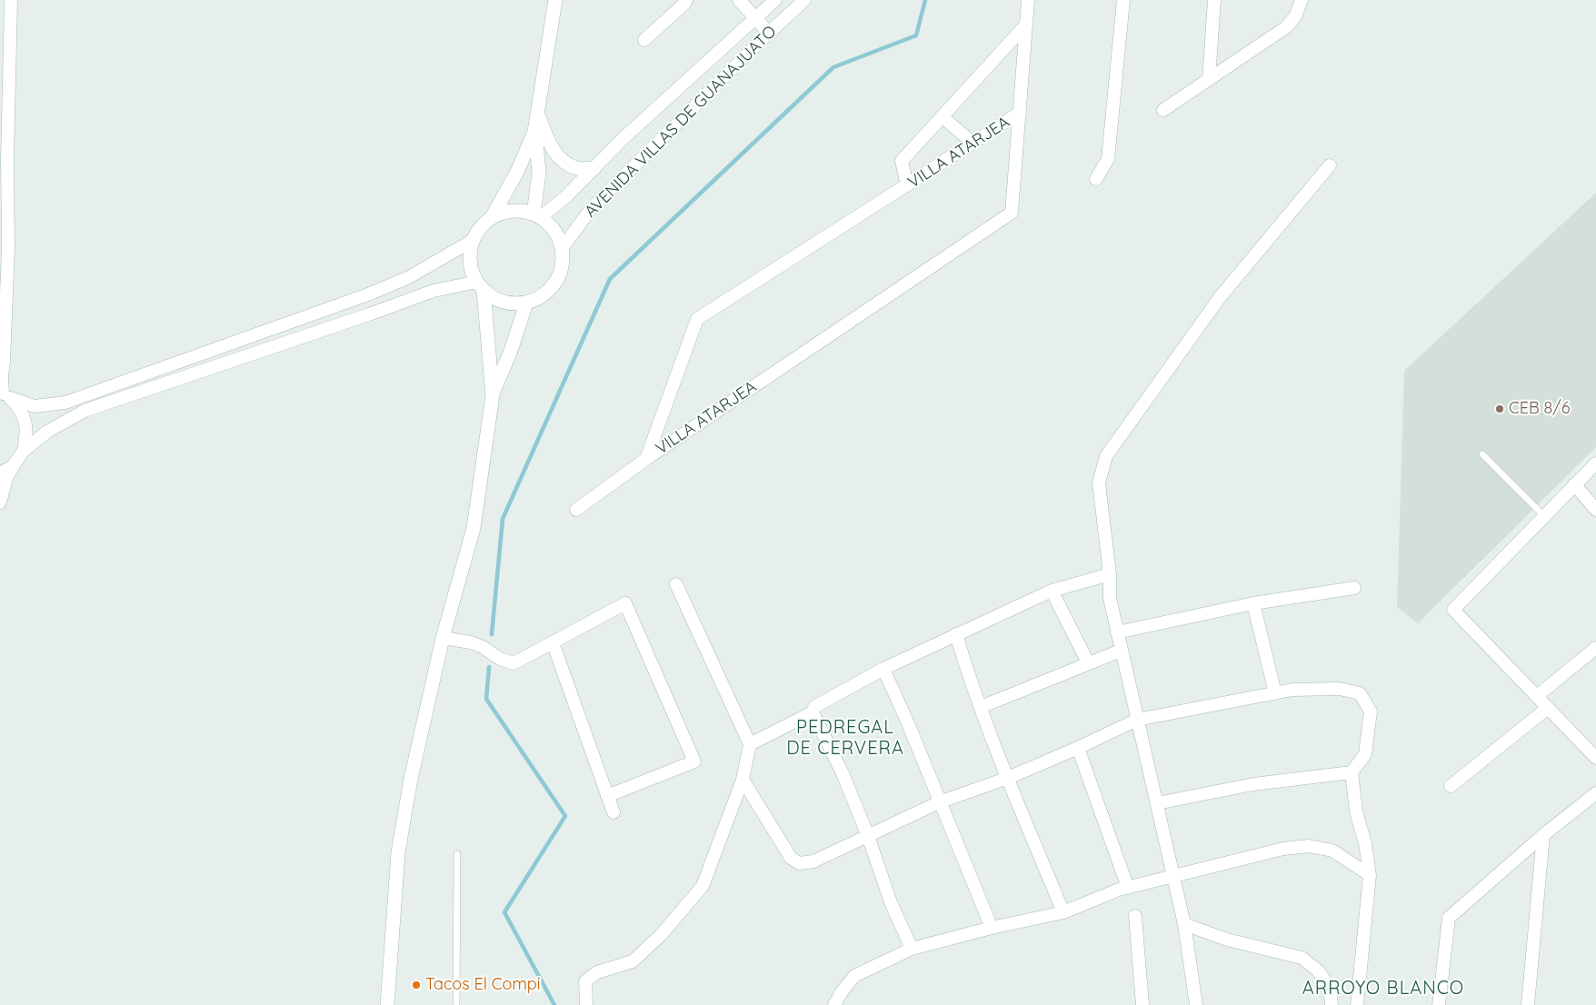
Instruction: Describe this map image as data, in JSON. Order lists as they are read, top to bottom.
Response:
{
  "streets": {
    "street": ["AVENIDA VILLAS DE GUANAJUATO", "VILLA ATARJEA"]
  },
  "districts": ["PEDREGAL DE CERVERA", "ARROYO BLANCO"],
  "places": ["CEB 8/6", "Tacos El Compi"]
}
